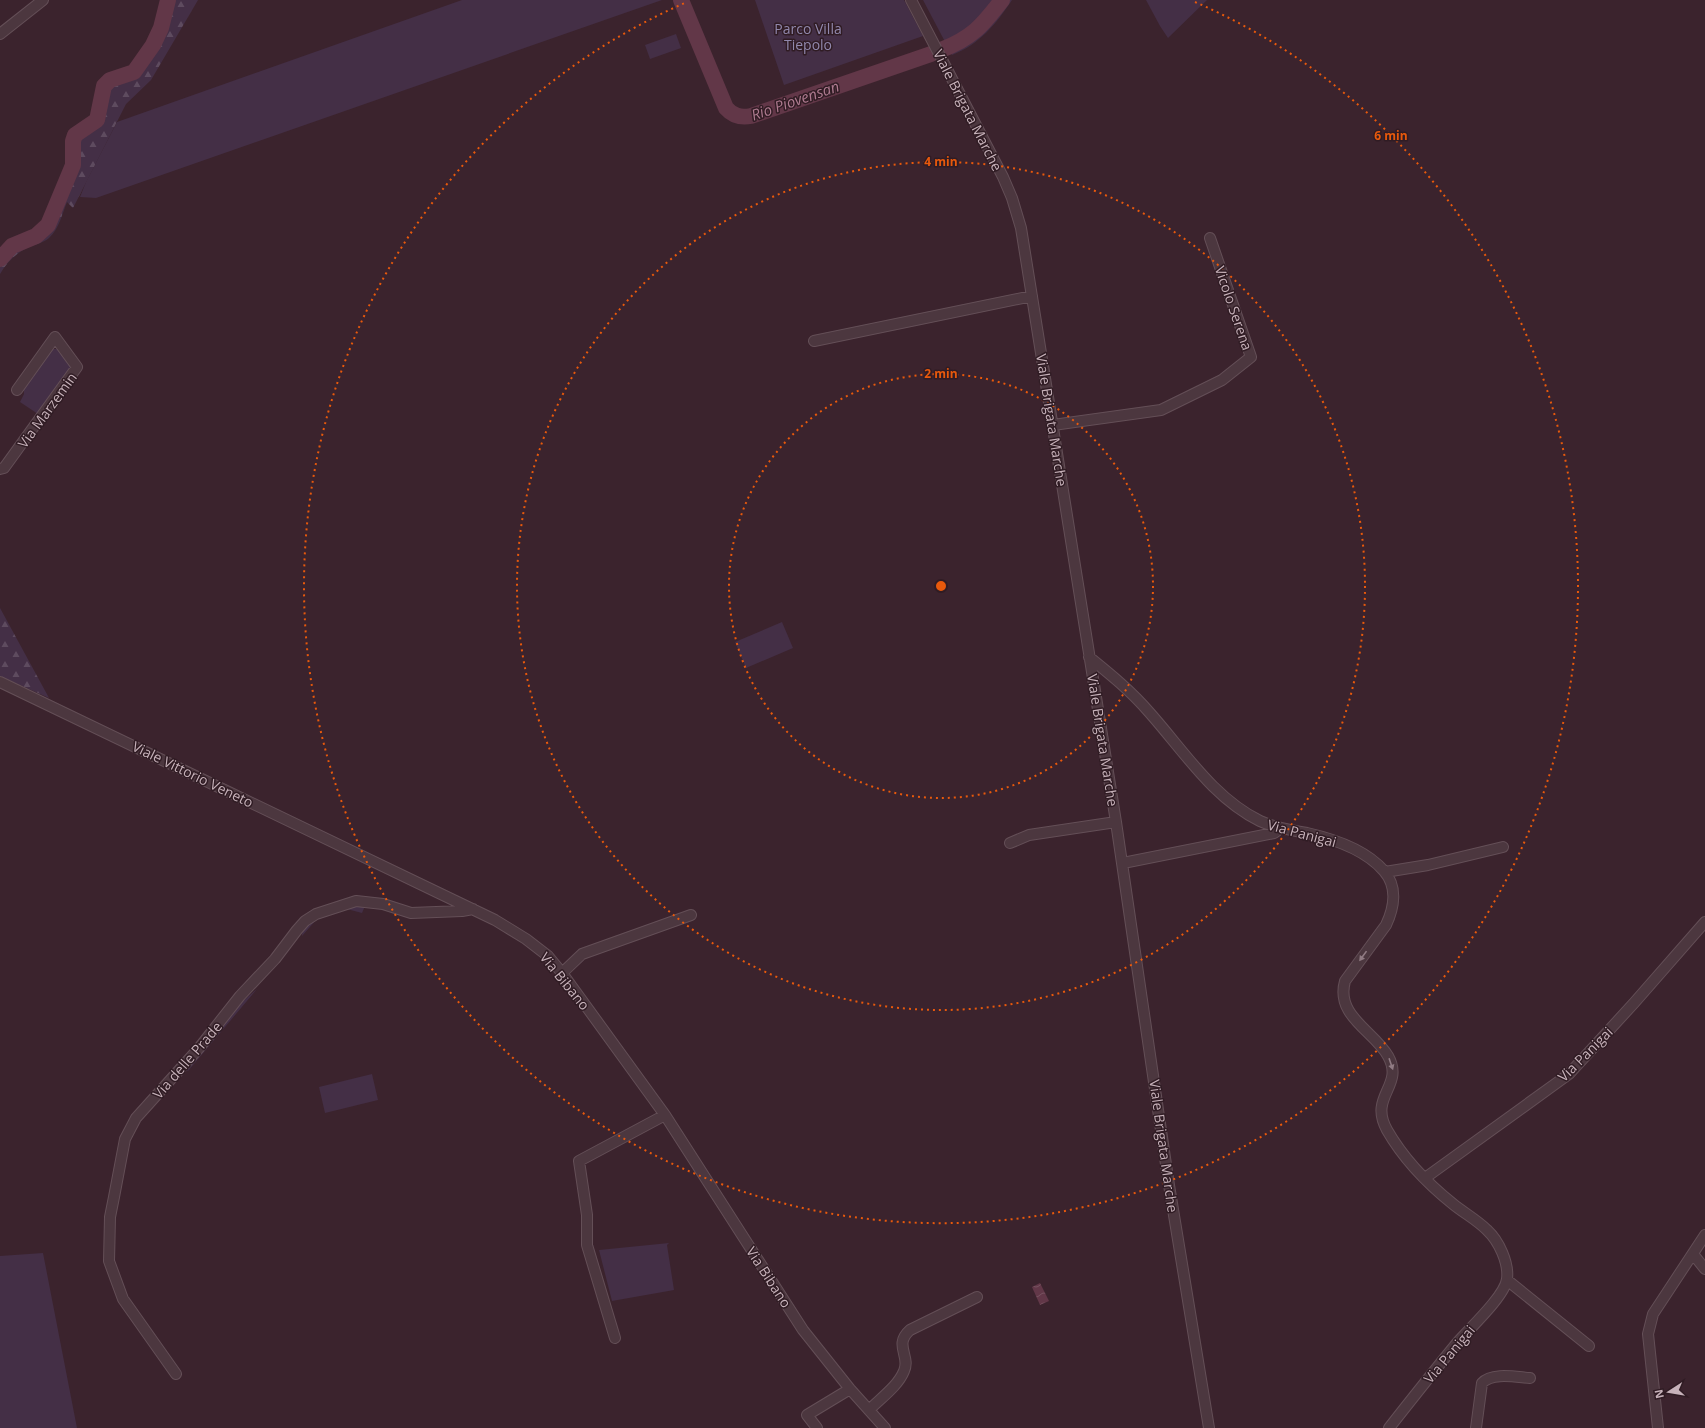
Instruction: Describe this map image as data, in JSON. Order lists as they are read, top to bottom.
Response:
{
  "streets": {
    "street": [
      "Viale Brigata Marche",
      "Vicolo Serena",
      "Via Marzemin",
      "Viale Vittorio Veneto",
      "Via Panigai",
      "Via Bibano",
      "Via delle Prade"
    ]
  },
  "crossings": [
    ["Viale Brigata Marche", "Vicolo Serena"],
    ["Viale Brigata Marche", "Via Panigai"],
    ["Viale Vittorio Veneto", "Via Bibano"],
    ["Via Bibano", "Via delle Prade"]
  ],
  "water": ["Rio Piovensan"],
  "parks": ["Parco Villa Tiepolo"],
  "north": "left",
  "rings": ["6 min", "4 min", "2 min"]
}
